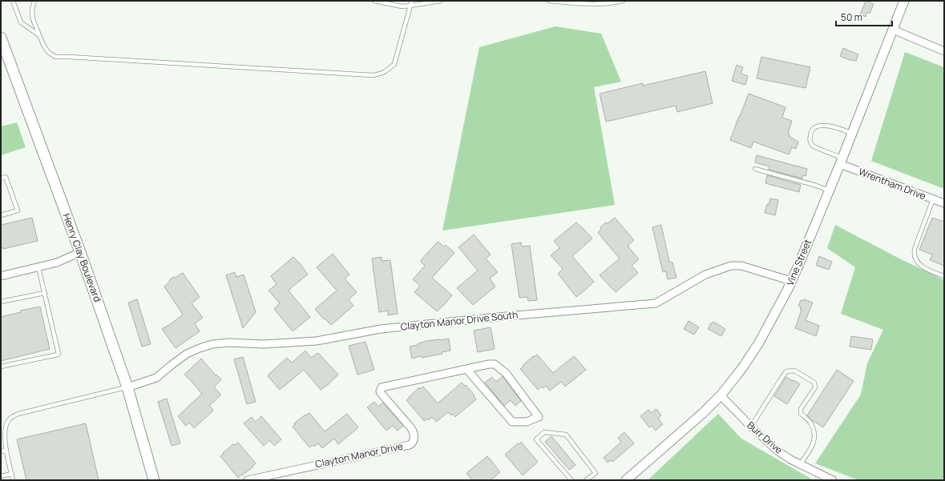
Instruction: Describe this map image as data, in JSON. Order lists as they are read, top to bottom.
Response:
{
  "streets": {
    "main road": ["Henry Clay Boulevard"],
    "street": [
      "Wrentham Drive",
      "Vine Street",
      "Clayton Manor Drive South",
      "Burr Drive",
      "Clayton Manor Drive"
    ]
  },
  "crossings": [
    ["Wrentham Drive", "Vine Street"],
    ["Henry Clay Boulevard", "Clayton Manor Drive South"],
    ["Vine Street", "Clayton Manor Drive South"],
    ["Vine Street", "Burr Drive"]
  ],
  "scale_bar": "50 m"
}
